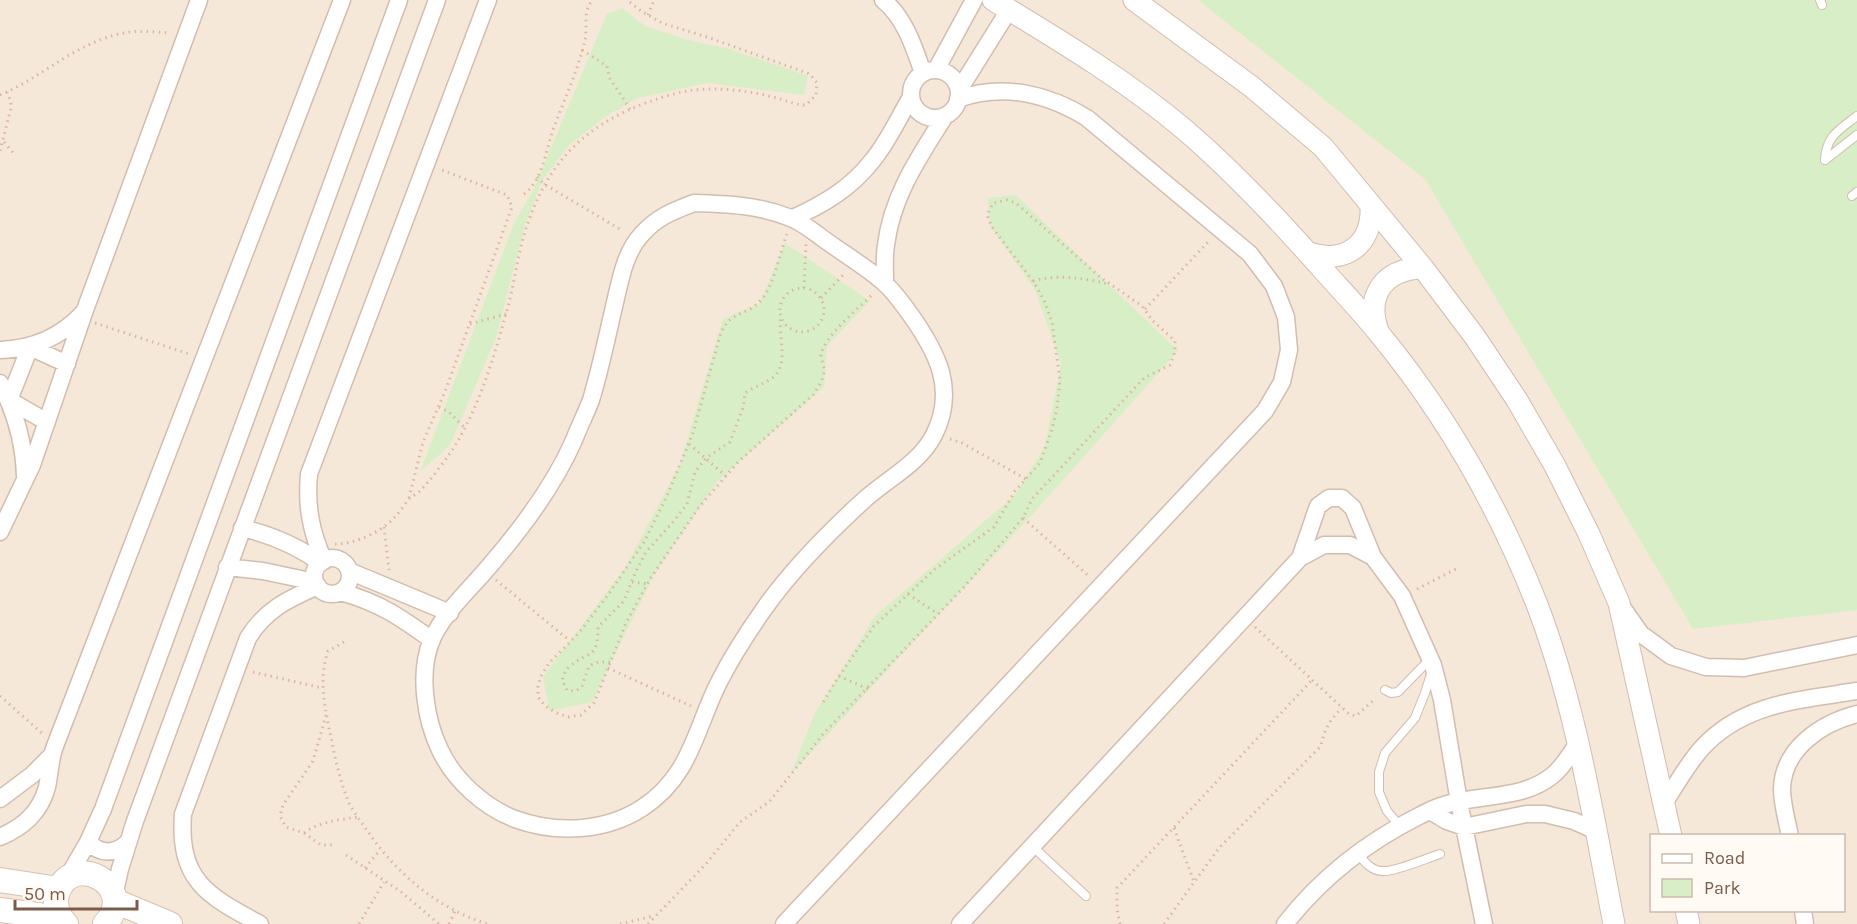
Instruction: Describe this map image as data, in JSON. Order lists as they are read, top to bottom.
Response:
{
  "legend": ["Road", "Park"],
  "scale_bar": "50 m"
}
